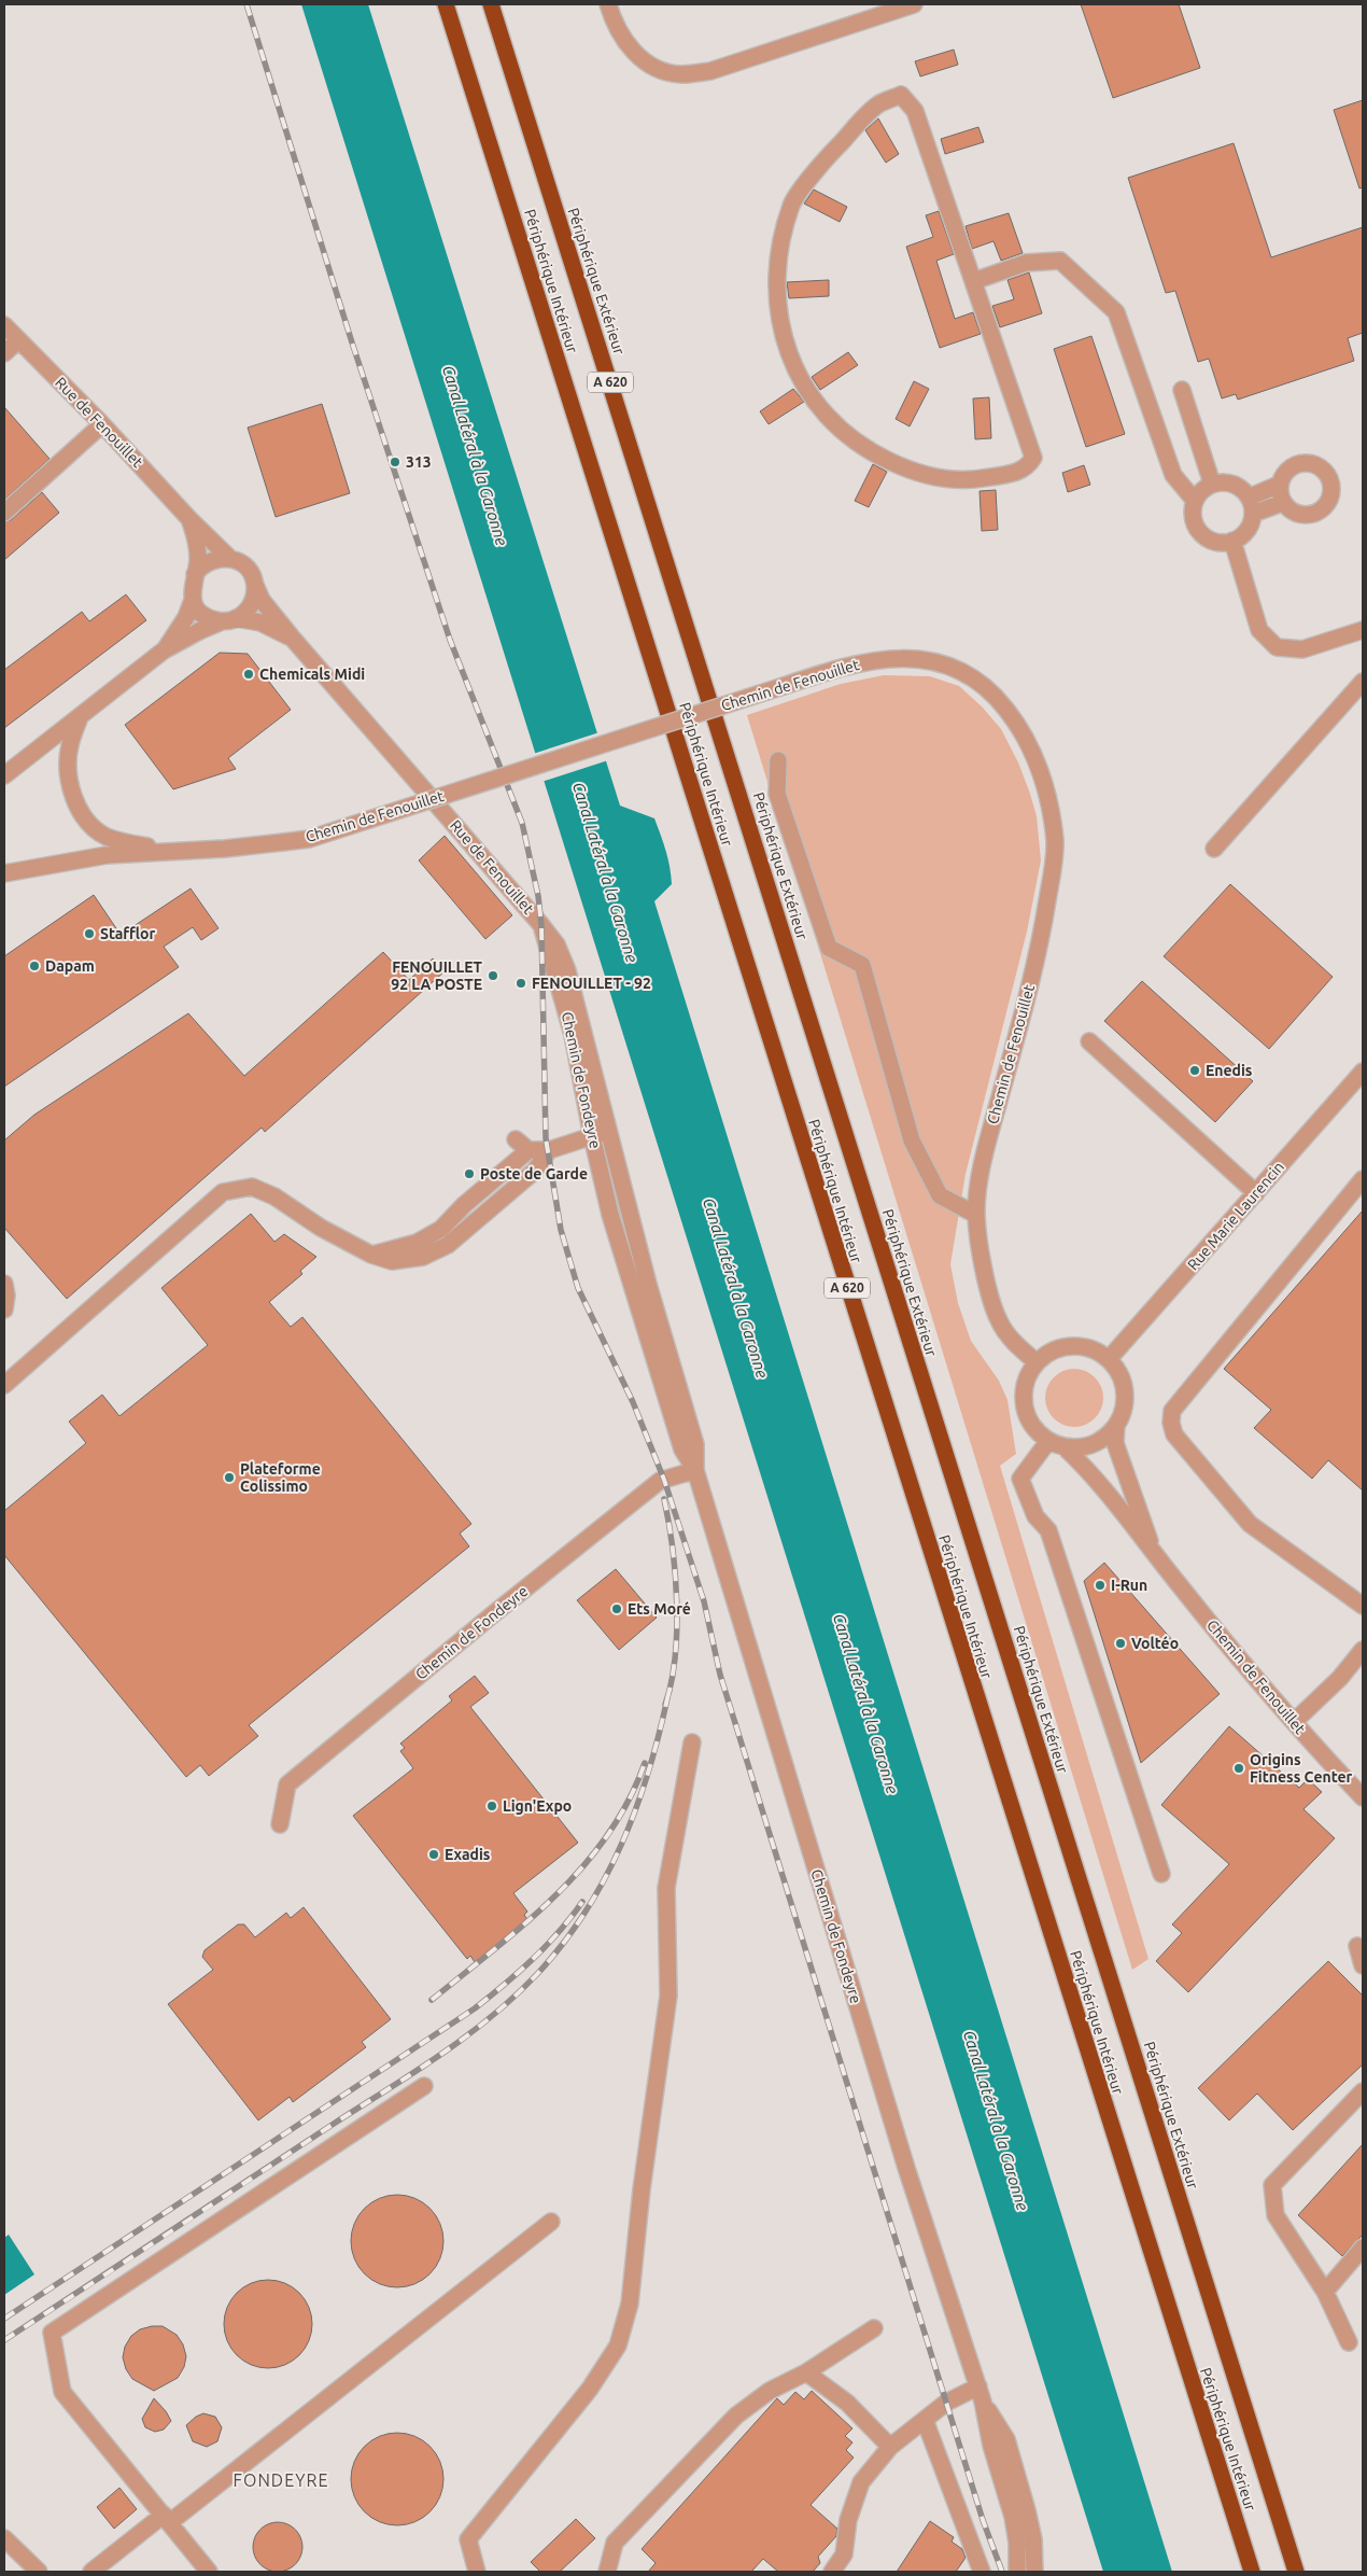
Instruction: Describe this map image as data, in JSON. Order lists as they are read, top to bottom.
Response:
{
  "streets": {
    "highway": ["Périphérique Intérieur", "Périphérique Extérieur", "A 620"],
    "street": [
      "Rue de Fenouillet",
      "Chemin de Fenouillet",
      "Chemin de Fondeyre",
      "Rue Marie Laurencin"
    ]
  },
  "crossings": [
    ["Rue de Fenouillet", "Chemin de Fondeyre"],
    ["Chemin de Fenouillet", "Rue Marie Laurencin"]
  ],
  "districts": ["FONDEYRE"],
  "water": ["Canal Latéral à la Garonne"],
  "places": [
    "313",
    "Chemicals Midi",
    "Stafflor",
    "Dapam",
    "FENOUILLET 92 LA POSTE",
    "FENOUILLET - 92",
    "Enedis",
    "Poste de Garde",
    "Plateforme Colissimo",
    "I-Run",
    "Ets Moré",
    "Voltéo",
    "Origins Fitness Center",
    "Lign'Expo",
    "Exadis"
  ]
}
